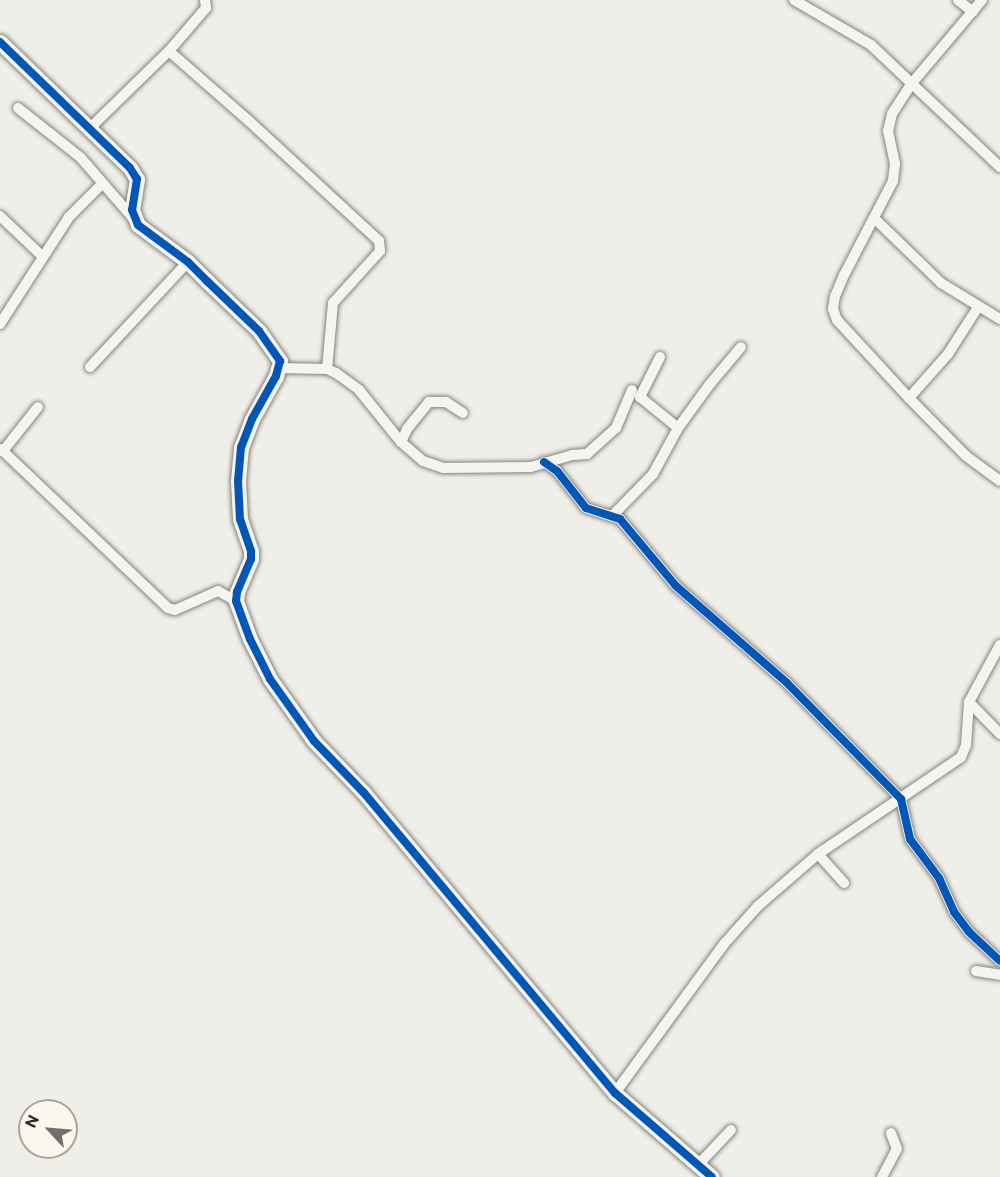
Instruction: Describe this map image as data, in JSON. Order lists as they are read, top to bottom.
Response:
{
  "north": "top left"
}
